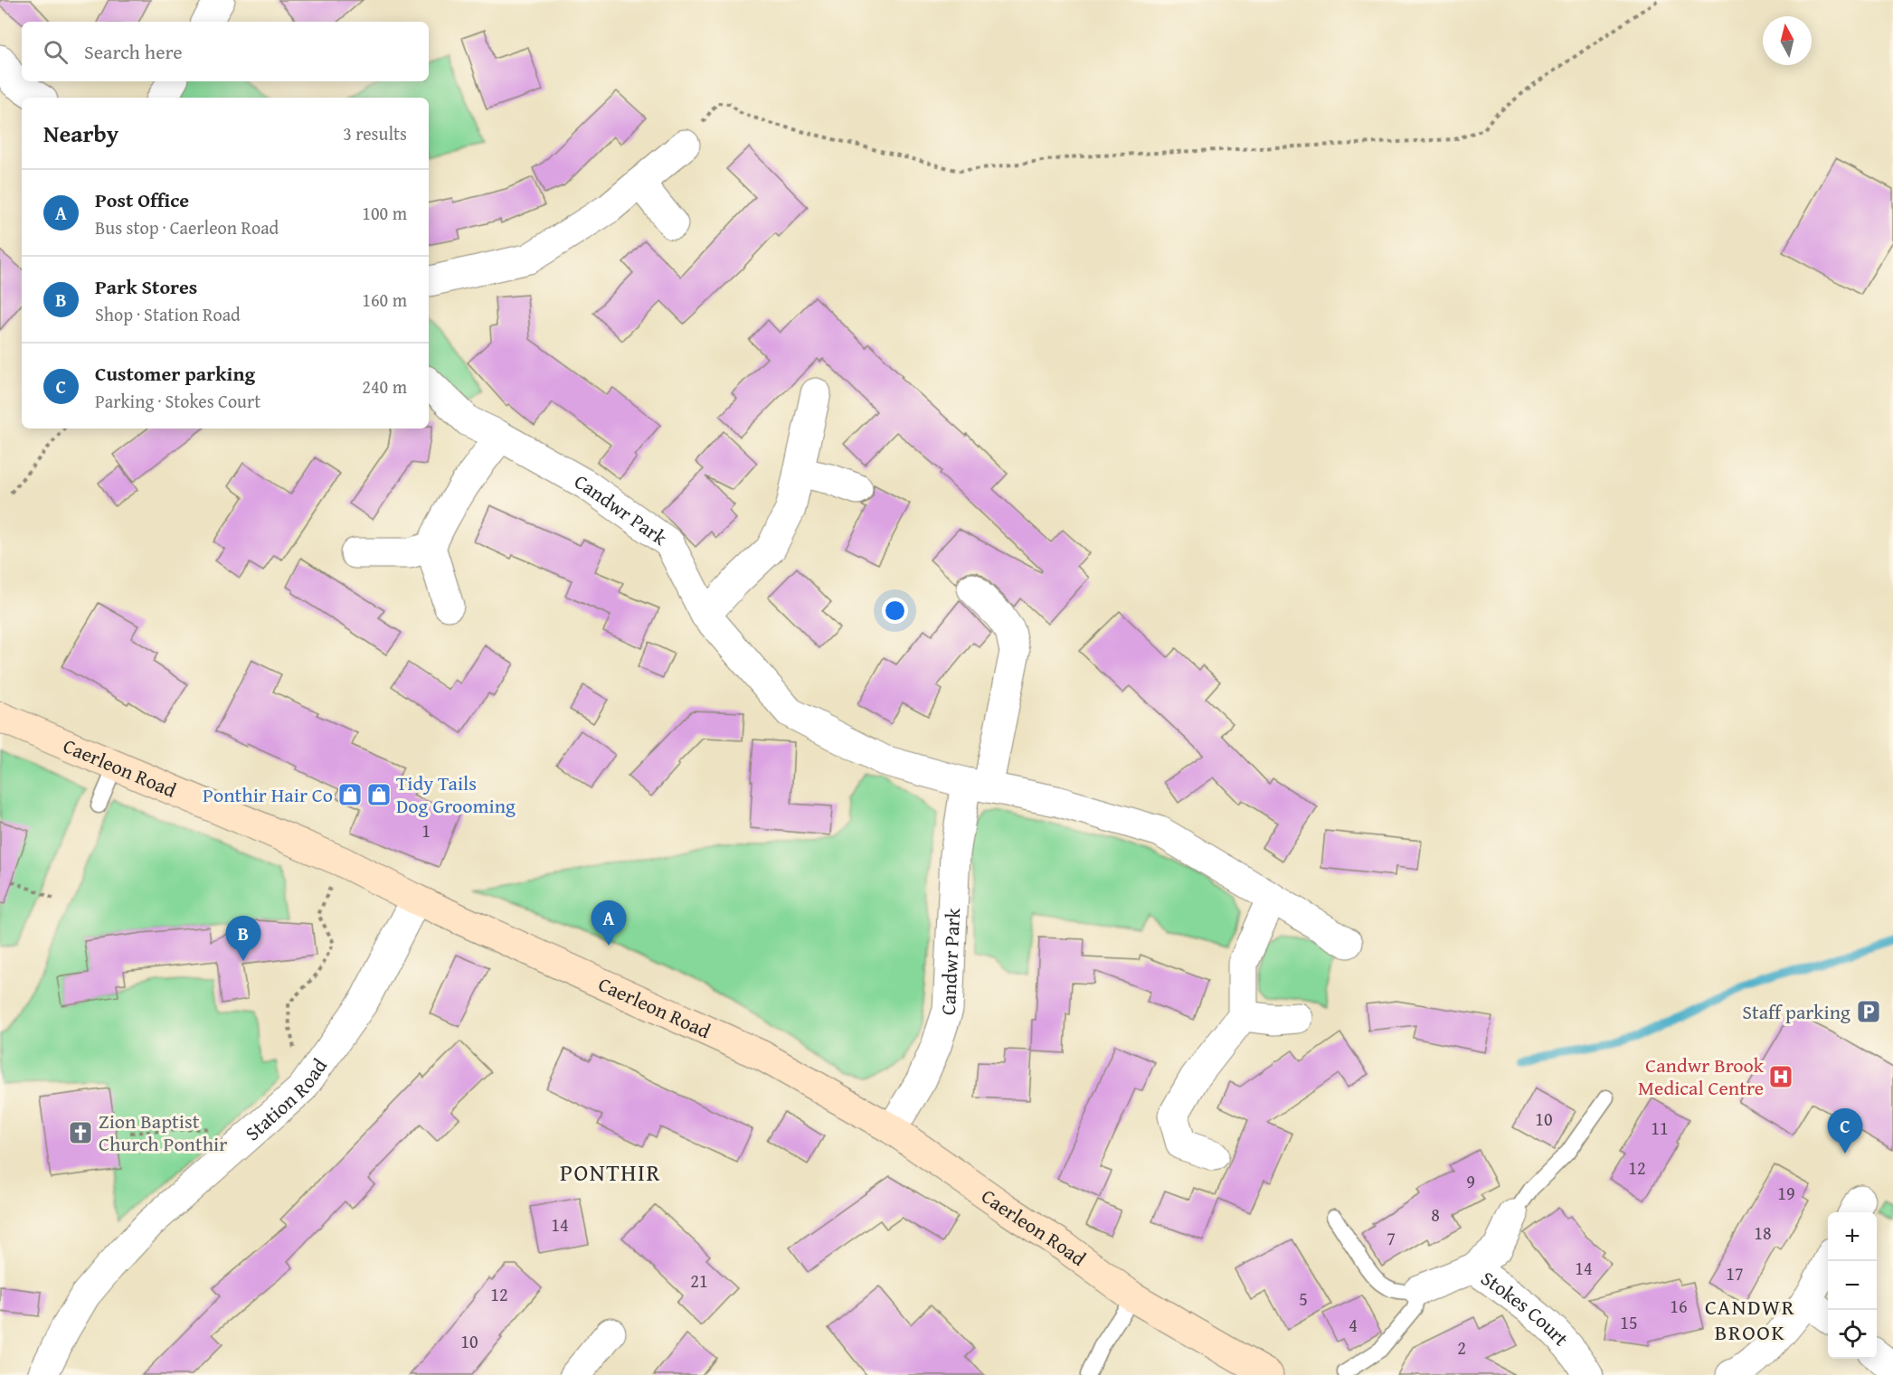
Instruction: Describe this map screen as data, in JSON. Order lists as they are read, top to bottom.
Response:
{
  "streets": {
    "main road": ["Caerleon Road"],
    "street": ["Candwr Park", "Station Road", "Stokes Court"]
  },
  "crossings": [
    ["Candwr Park", "Caerleon Road"],
    ["Caerleon Road", "Station Road"]
  ],
  "districts": ["PONTHIR", "CANDWR BROOK"],
  "places": {
    "shop": ["Ponthir Hair Co", "Tidy Tails Dog Grooming"],
    "parking": ["Staff parking"],
    "hospital": ["Candwr Brook Medical Centre"],
    "church": ["Zion Baptist Church Ponthir"]
  },
  "house_numbers": [
    "1",
    "10",
    "11",
    "12",
    "9",
    "19",
    "8",
    "14",
    "18",
    "7",
    "14",
    "17",
    "21",
    "12",
    "5",
    "16",
    "15",
    "4",
    "10",
    "2"
  ],
  "north": "top",
  "page": {
    "search": "Search here",
    "heading": ["Nearby", "3 results"],
    "list": [
      {
        "mark": "A",
        "name": "Post Office",
        "note": "Bus stop · Caerleon Road",
        "value": "100 m"
      },
      {
        "mark": "B",
        "name": "Park Stores",
        "note": "Shop · Station Road",
        "value": "160 m"
      },
      {
        "mark": "C",
        "name": "Customer parking",
        "note": "Parking · Stokes Court",
        "value": "240 m"
      }
    ],
    "pins": ["A", "B", "C"],
    "map_buttons": ["+", "−"]
  }
}
